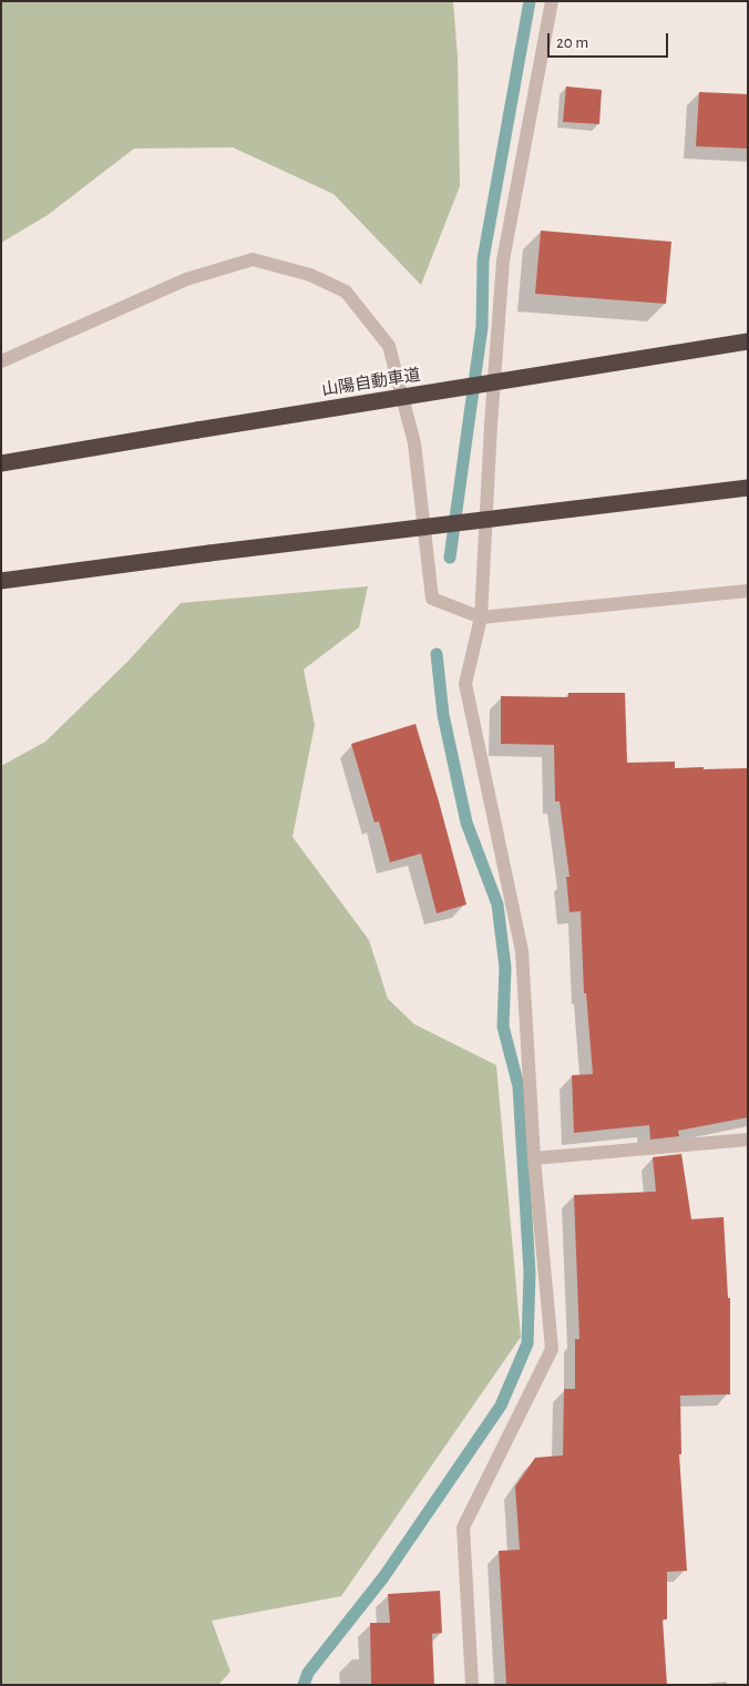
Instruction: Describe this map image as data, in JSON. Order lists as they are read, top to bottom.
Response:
{
  "streets": {
    "highway": ["山陽自動車道"]
  },
  "scale_bar": "20 m"
}
